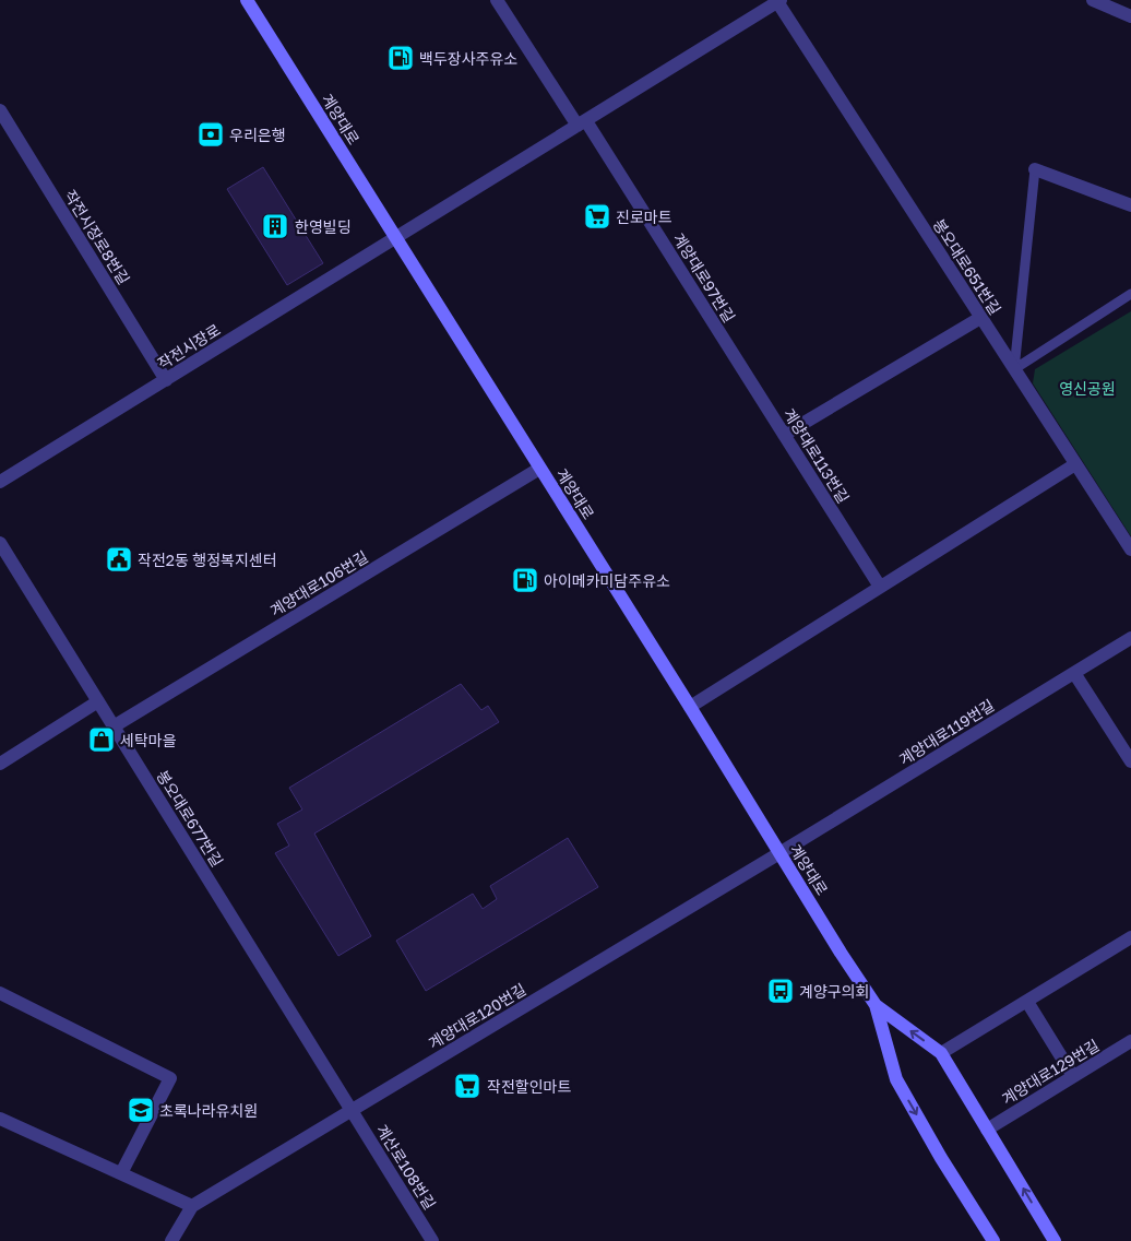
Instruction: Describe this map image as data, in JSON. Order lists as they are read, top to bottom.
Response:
{
  "streets": {
    "main road": ["계양대로"],
    "street": [
      "작전시장로8번길",
      "봉오대로651번길",
      "계양대로97번길",
      "작전시장로",
      "계양대로113번길",
      "계양대로106번길",
      "계양대로119번길",
      "봉오대로677번길",
      "계양대로120번길",
      "계양대로129번길",
      "계산로108번길"
    ]
  },
  "crossings": [
    ["계양대로", "작전시장로"],
    ["계양대로", "계양대로106번길"],
    ["계양대로", "계양대로119번길"],
    ["계양대로", "계양대로120번길"],
    ["계양대로", "계양대로129번길"],
    ["작전시장로8번길", "작전시장로"],
    ["계양대로97번길", "계양대로113번길"],
    ["계양대로106번길", "봉오대로677번길"],
    ["계양대로119번길", "계양대로120번길"],
    ["봉오대로677번길", "계양대로120번길"],
    ["봉오대로677번길", "계산로108번길"],
    ["계양대로120번길", "계산로108번길"]
  ],
  "parks": ["영신공원"],
  "places": {
    "fuel station": ["백두장사주유소", "아이메카미담주유소"],
    "bank": ["우리은행"],
    "supermarket": ["진로마트", "작전할인마트"],
    "building": ["한영빌딩"],
    "public building": ["작전2동 행정복지센터"],
    "shop": ["세탁마을"],
    "bus stop": ["계양구의회"],
    "school or university": ["초록나라유치원"]
  }
}
